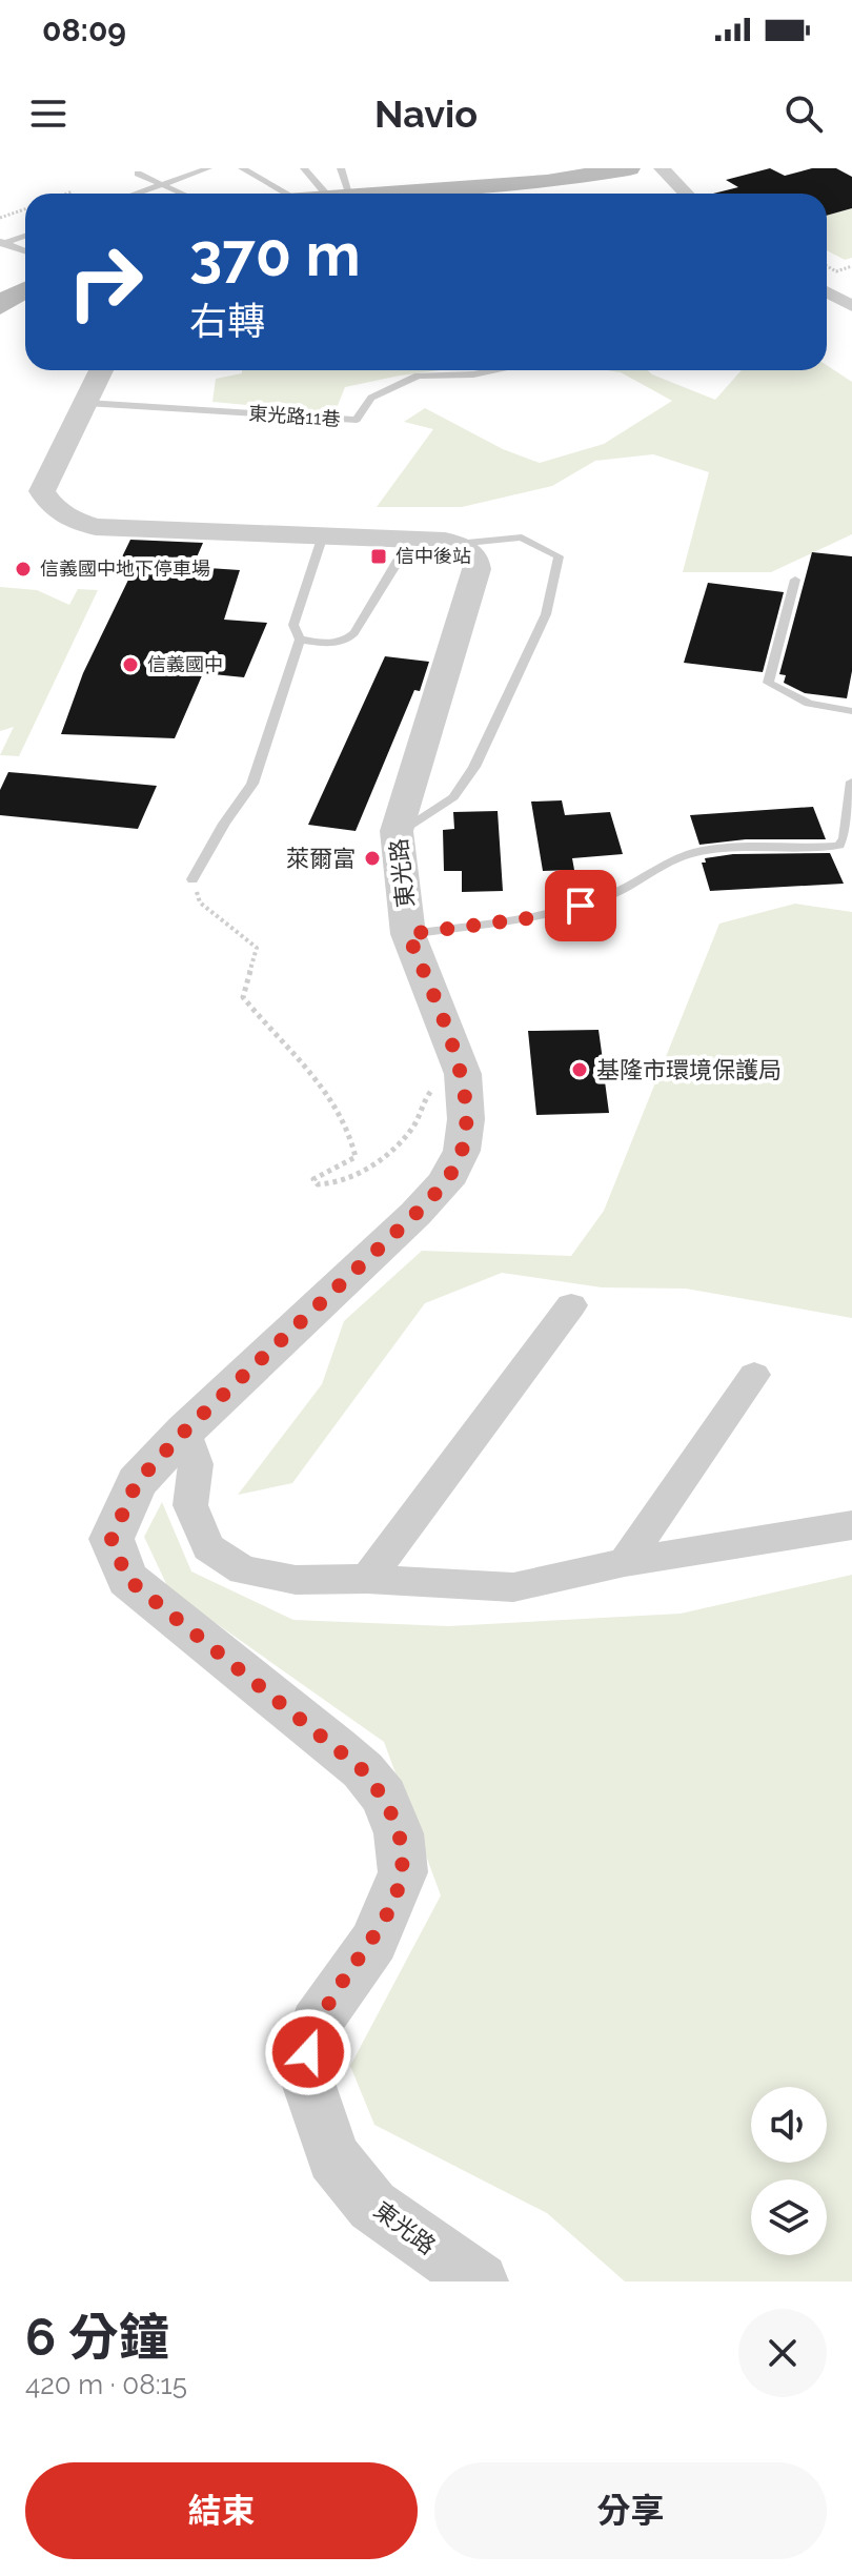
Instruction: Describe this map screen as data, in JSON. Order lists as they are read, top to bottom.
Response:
{
  "streets": {
    "street": ["東光路"],
    "lane": ["東光路11巷"]
  },
  "places": {
    "transit": ["信中後站"],
    "other": [
      "信義國中地下停車場",
      "信義國中",
      "萊爾富",
      "基隆市環境保護局"
    ]
  },
  "page": {
    "status": "08:09",
    "header": "Navio",
    "turn": ["370 m", "右轉"],
    "heading": ["6 分鐘", "420 m · 08:15"],
    "buttons": ["結束", "分享"]
  }
}
